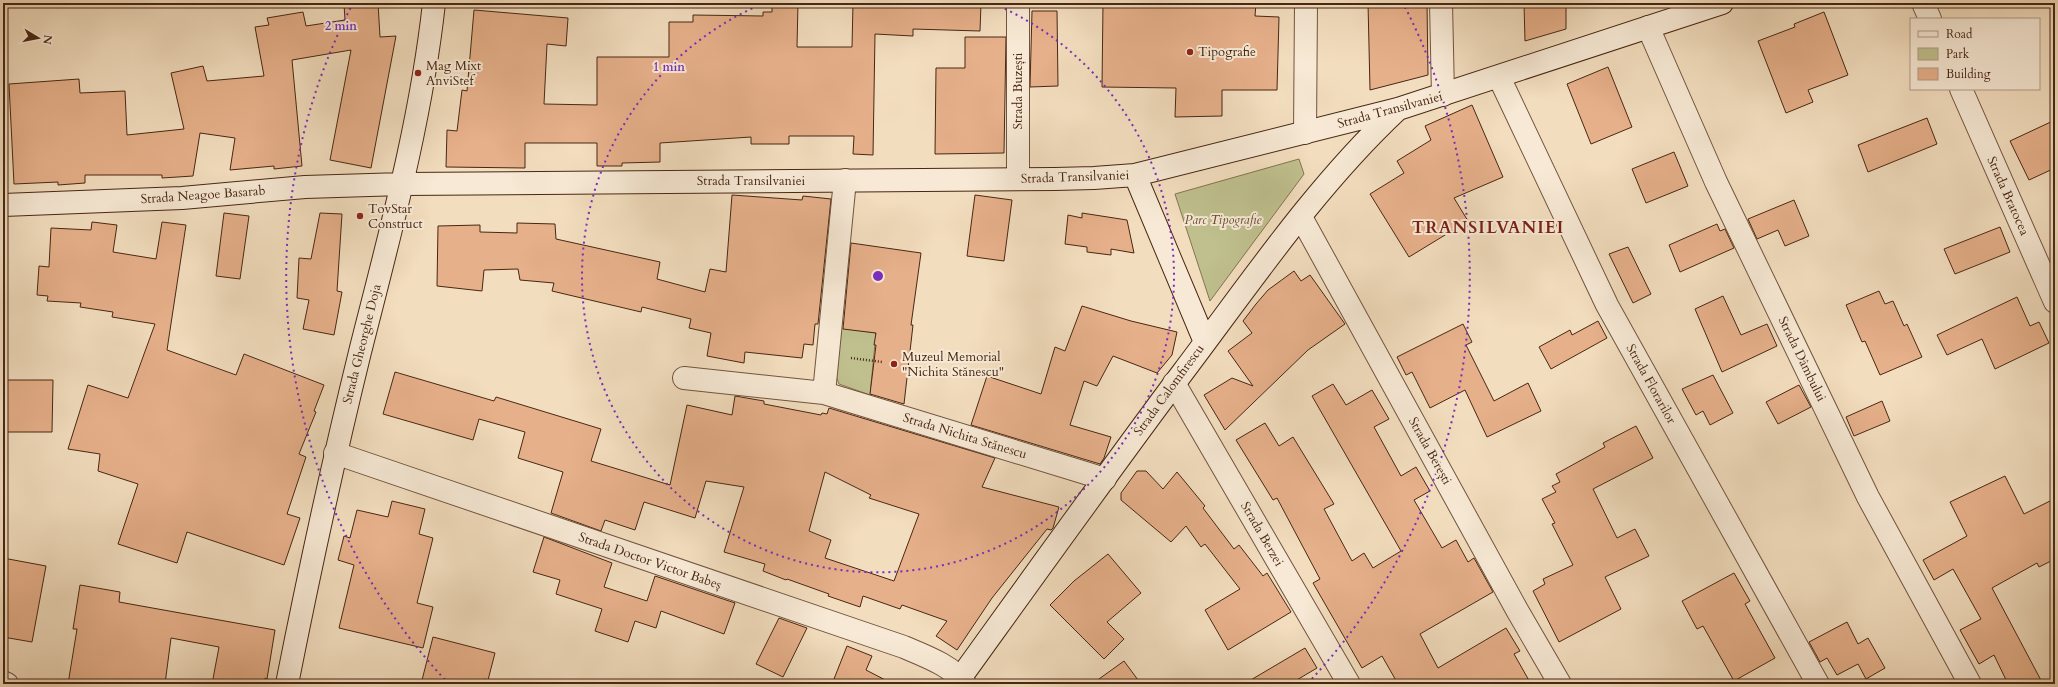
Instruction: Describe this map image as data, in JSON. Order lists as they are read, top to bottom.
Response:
{
  "streets": {
    "street": [
      "Strada Buzești",
      "Strada Transilvaniei",
      "Strada Neagoe Basarab",
      "Strada Bratocea",
      "Strada Gheorghe Doja",
      "Strada Dâmbului",
      "Strada Florarilor",
      "Strada Calomfirescu",
      "Strada Nichita Stănescu",
      "Strada Berești",
      "Strada Berzei",
      "Strada Doctor Victor Babeș"
    ]
  },
  "crossings": [
    ["Strada Buzești", "Strada Transilvaniei"],
    ["Strada Transilvaniei", "Strada Neagoe Basarab"],
    ["Strada Transilvaniei", "Strada Gheorghe Doja"],
    ["Strada Transilvaniei", "Strada Dâmbului"],
    ["Strada Transilvaniei", "Strada Florarilor"],
    ["Strada Transilvaniei", "Strada Calomfirescu"],
    ["Strada Neagoe Basarab", "Strada Gheorghe Doja"],
    ["Strada Gheorghe Doja", "Strada Doctor Victor Babeș"],
    ["Strada Calomfirescu", "Strada Nichita Stănescu"],
    ["Strada Calomfirescu", "Strada Berești"],
    ["Strada Calomfirescu", "Strada Berzei"],
    ["Strada Calomfirescu", "Strada Doctor Victor Babeș"]
  ],
  "districts": ["TRANSILVANIEI"],
  "parks": ["Parc Tipografie"],
  "places": [
    "Tipografie",
    "Mag Mixt AnviStef",
    "TovStar Construct",
    "Muzeul Memorial \"Nichita Stănescu\""
  ],
  "legend": ["Road", "Park", "Building"],
  "north": "right",
  "rings": ["2 min", "1 min"]
}
